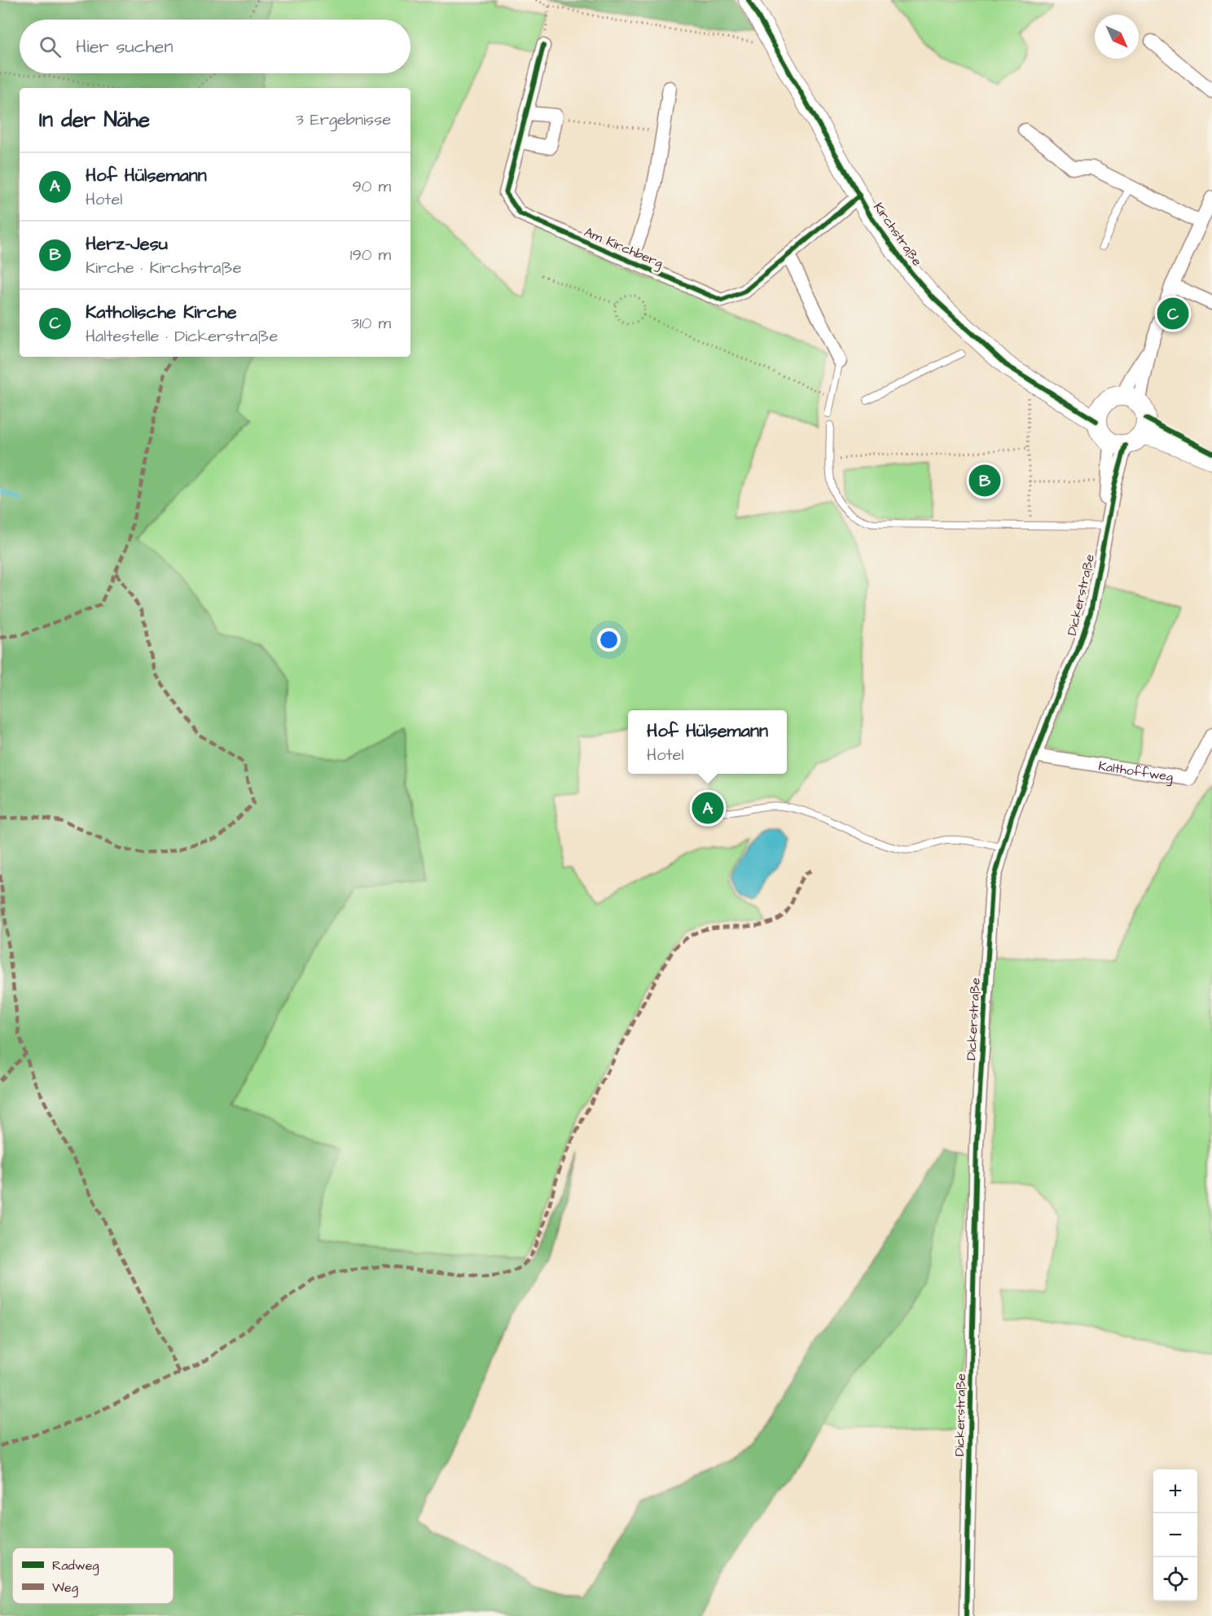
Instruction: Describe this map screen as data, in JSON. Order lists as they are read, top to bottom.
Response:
{
  "streets": {
    "street": [
      "Kirchstraße",
      "Am Kirchberg",
      "Dickerstraße",
      "Kalthoffweg"
    ]
  },
  "crossings": [
    ["Kirchstraße", "Am Kirchberg"],
    ["Dickerstraße", "Kalthoffweg"]
  ],
  "legend": ["Radweg", "Weg"],
  "north": "bottom right",
  "page": {
    "search": "Hier suchen",
    "heading": ["In der Nähe", "3 Ergebnisse"],
    "list": [
      {
        "mark": "A",
        "name": "Hof Hülsemann",
        "note": "Hotel",
        "value": "90 m"
      },
      {
        "mark": "B",
        "name": "Herz-Jesu",
        "note": "Kirche · Kirchstraße",
        "value": "190 m"
      },
      {
        "mark": "C",
        "name": "Katholische Kirche",
        "note": "Haltestelle · Dickerstraße",
        "value": "310 m"
      }
    ],
    "pins": ["C", "B", "A"],
    "popup": ["Hof Hülsemann", "Hotel"],
    "map_buttons": ["+", "−"]
  }
}
